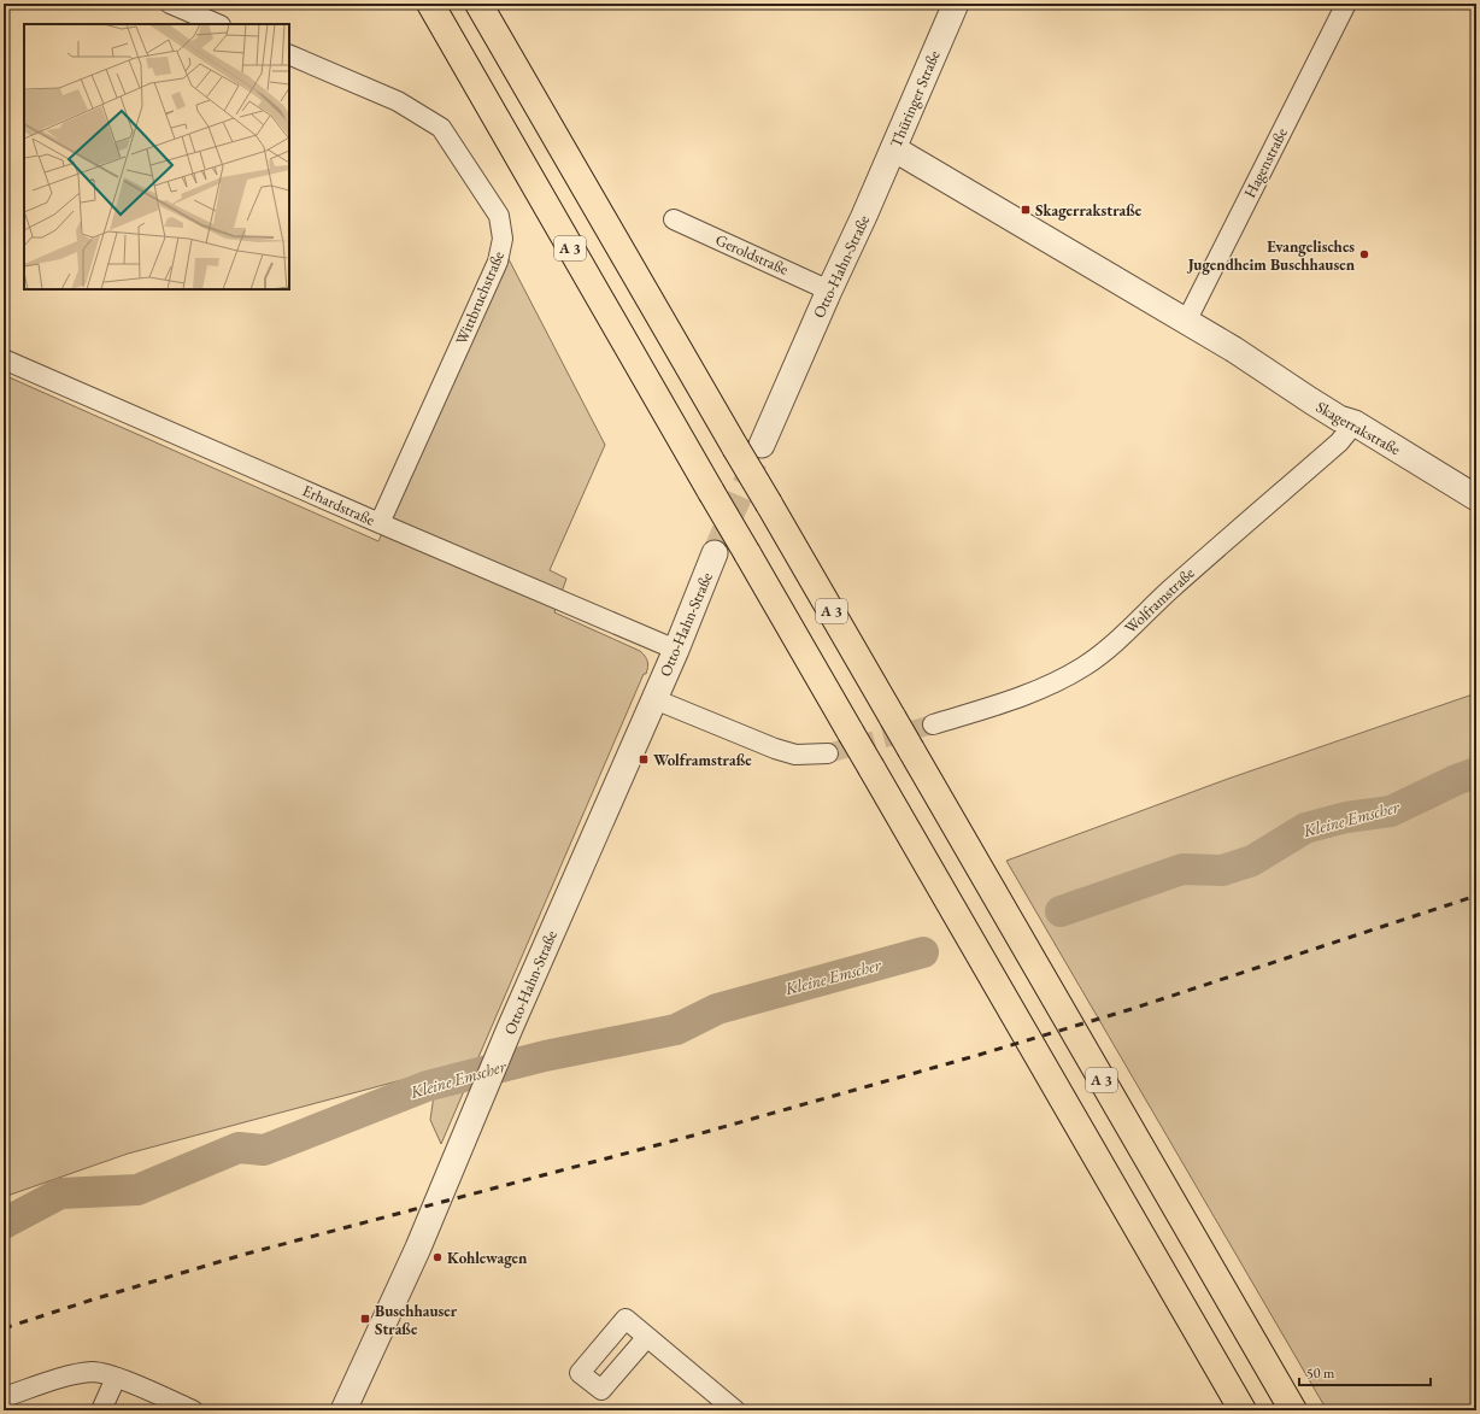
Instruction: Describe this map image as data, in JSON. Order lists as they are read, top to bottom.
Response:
{
  "streets": {
    "highway": ["A 3"],
    "street": [
      "Thüringer Straße",
      "Hagenstraße",
      "Geroldstraße",
      "Otto-Hahn-Straße",
      "Wittbruchstraße",
      "Skagerrakstraße",
      "Erhardstraße",
      "Wolframstraße"
    ]
  },
  "crossings": [
    ["Thüringer Straße", "Otto-Hahn-Straße"],
    ["Thüringer Straße", "Skagerrakstraße"],
    ["Hagenstraße", "Skagerrakstraße"],
    ["Geroldstraße", "Otto-Hahn-Straße"],
    ["Otto-Hahn-Straße", "Erhardstraße"],
    ["Wittbruchstraße", "Erhardstraße"],
    ["Skagerrakstraße", "Wolframstraße"]
  ],
  "water": ["Kleine Emscher"],
  "places": {
    "transit": ["Skagerrakstraße", "Wolframstraße", "Buschhauser Straße"],
    "other": ["Evangelisches Jugendheim Buschhausen", "Kohlewagen"]
  },
  "scale_bar": "50 m"
}
